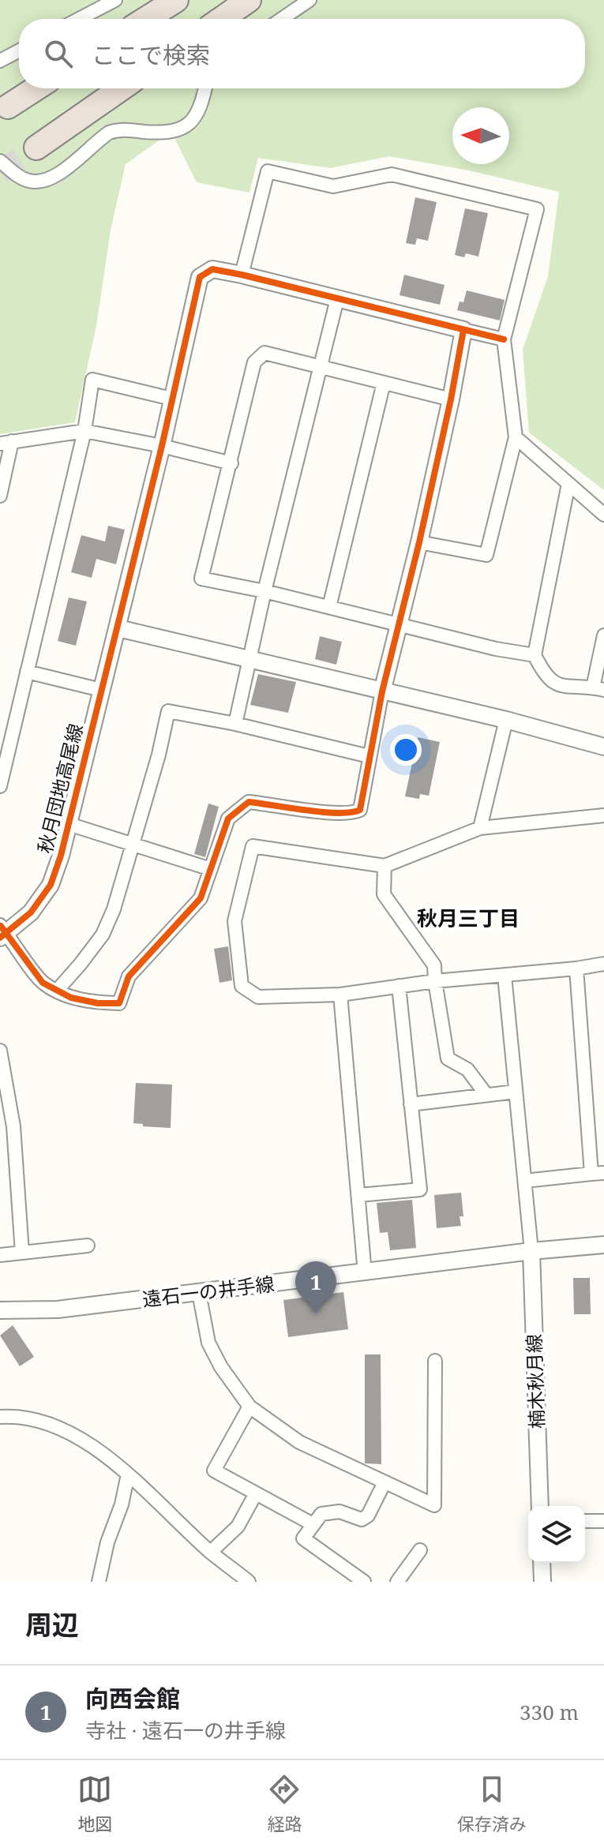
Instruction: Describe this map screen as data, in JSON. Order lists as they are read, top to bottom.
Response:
{
  "streets": {
    "street": ["秋月団地高尾線", "遠石一の井手線", "楠木秋月線"]
  },
  "crossings": [
    ["遠石一の井手線", "楠木秋月線"]
  ],
  "districts": ["秋月三丁目"],
  "north": "left",
  "page": {
    "search": "ここで検索",
    "pins": "1",
    "heading": "周辺",
    "list": [
      {
        "mark": "1",
        "name": "向西会館",
        "note": "寺社 · 遠石一の井手線",
        "value": "330 m"
      }
    ],
    "nav": ["地図", "経路", "保存済み"]
  }
}
